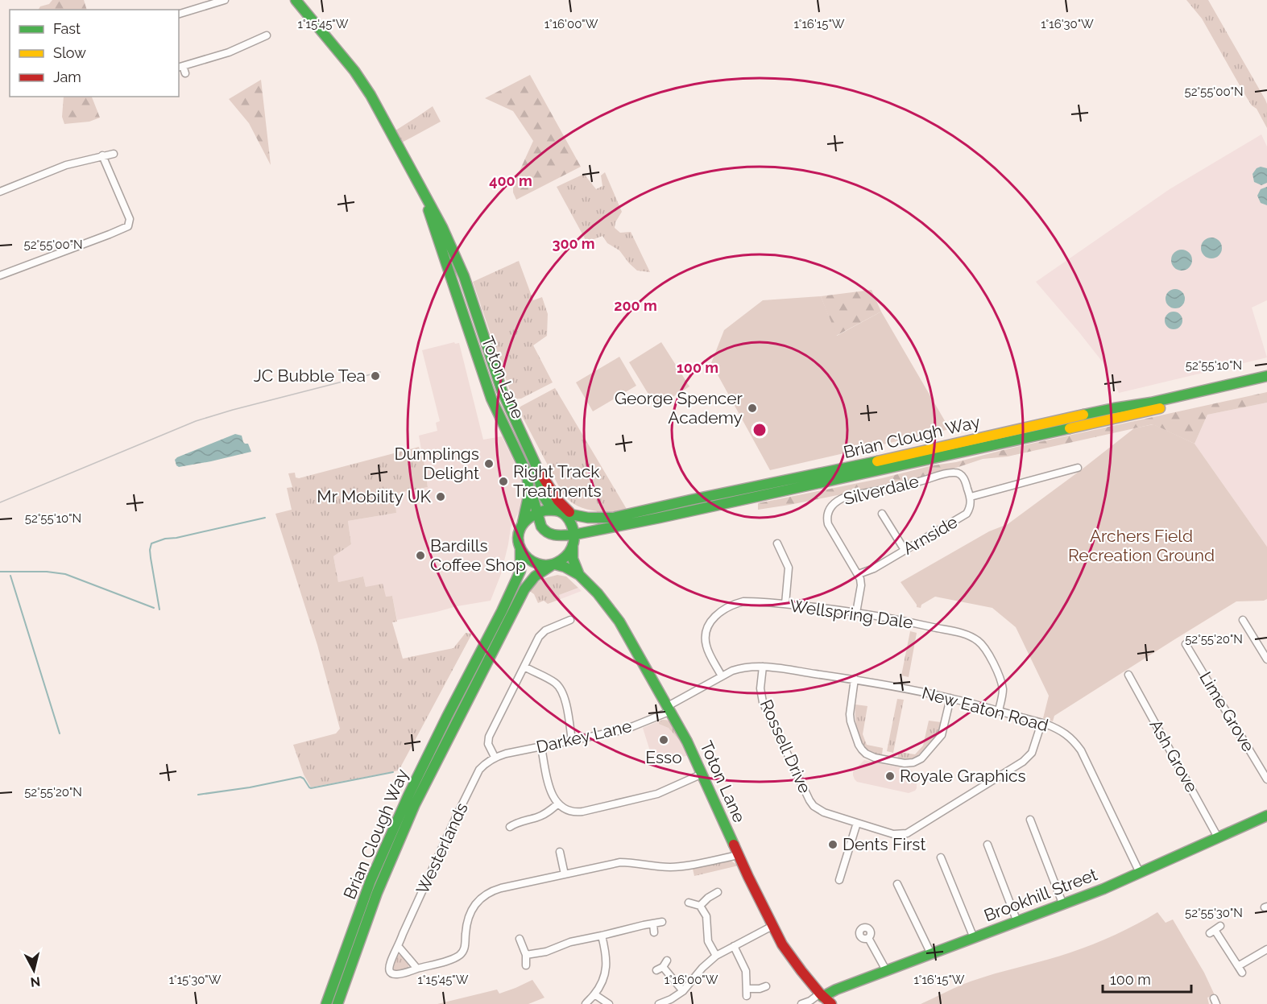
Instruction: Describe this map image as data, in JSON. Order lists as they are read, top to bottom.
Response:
{
  "streets": {
    "main road": ["Toton Lane", "Brian Clough Way", "Brookhill Street"],
    "street": [
      "Silverdale",
      "Arnside",
      "Wellspring Dale",
      "New Eaton Road",
      "Lime Grove",
      "Darkey Lane",
      "Rossell Drive",
      "Ash Grove",
      "Westerlands"
    ]
  },
  "crossings": [
    ["Toton Lane", "Brian Clough Way"],
    ["Toton Lane", "New Eaton Road"],
    ["Toton Lane", "Darkey Lane"],
    ["Toton Lane", "Westerlands"],
    ["Toton Lane", "Brookhill Street"],
    ["Silverdale", "Arnside"],
    ["Wellspring Dale", "New Eaton Road"],
    ["New Eaton Road", "Darkey Lane"],
    ["New Eaton Road", "Rossell Drive"],
    ["New Eaton Road", "Brookhill Street"],
    ["Darkey Lane", "Westerlands"],
    ["Ash Grove", "Brookhill Street"]
  ],
  "parks": ["Archers Field Recreation Ground"],
  "places": [
    "JC Bubble Tea",
    "George Spencer Academy",
    "Dumplings Delight",
    "Right Track Treatments",
    "Mr Mobility UK",
    "Bardills Coffee Shop",
    "Esso",
    "Royale Graphics",
    "Dents First"
  ],
  "legend": ["Fast", "Slow", "Jam"],
  "scale_bar": "100 m",
  "north": "bottom",
  "coordinates": [
    "1°15'45\"W",
    "1°16'00\"W",
    "1°16'15\"W",
    "1°16'30\"W",
    "52°55'00\"N",
    "52°55'10\"N",
    "52°55'20\"N",
    "52°55'30\"N",
    "1°15'30\"W"
  ],
  "rings": [
    "400 m",
    "300 m",
    "200 m",
    "100 m"
  ]
}
